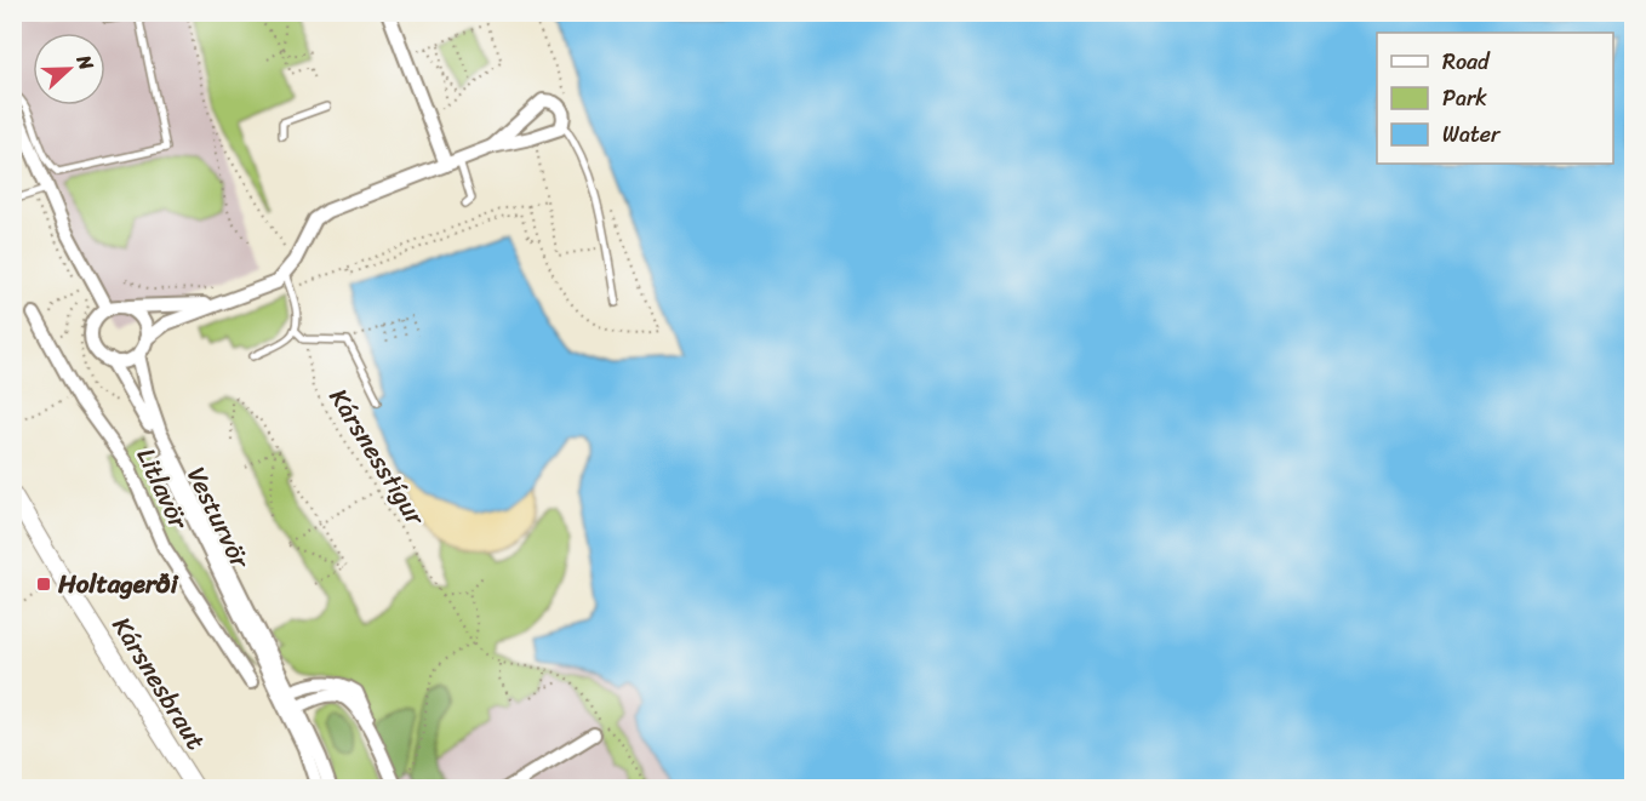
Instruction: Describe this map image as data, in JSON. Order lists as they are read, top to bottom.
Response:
{
  "streets": {
    "street": ["Litlavör", "Vesturvör", "Kársnesbraut"],
    "path": ["Kársnesstígur"]
  },
  "places": {
    "transit": ["Holtagerði"]
  },
  "legend": ["Road", "Park", "Water"],
  "north": "right"
}
